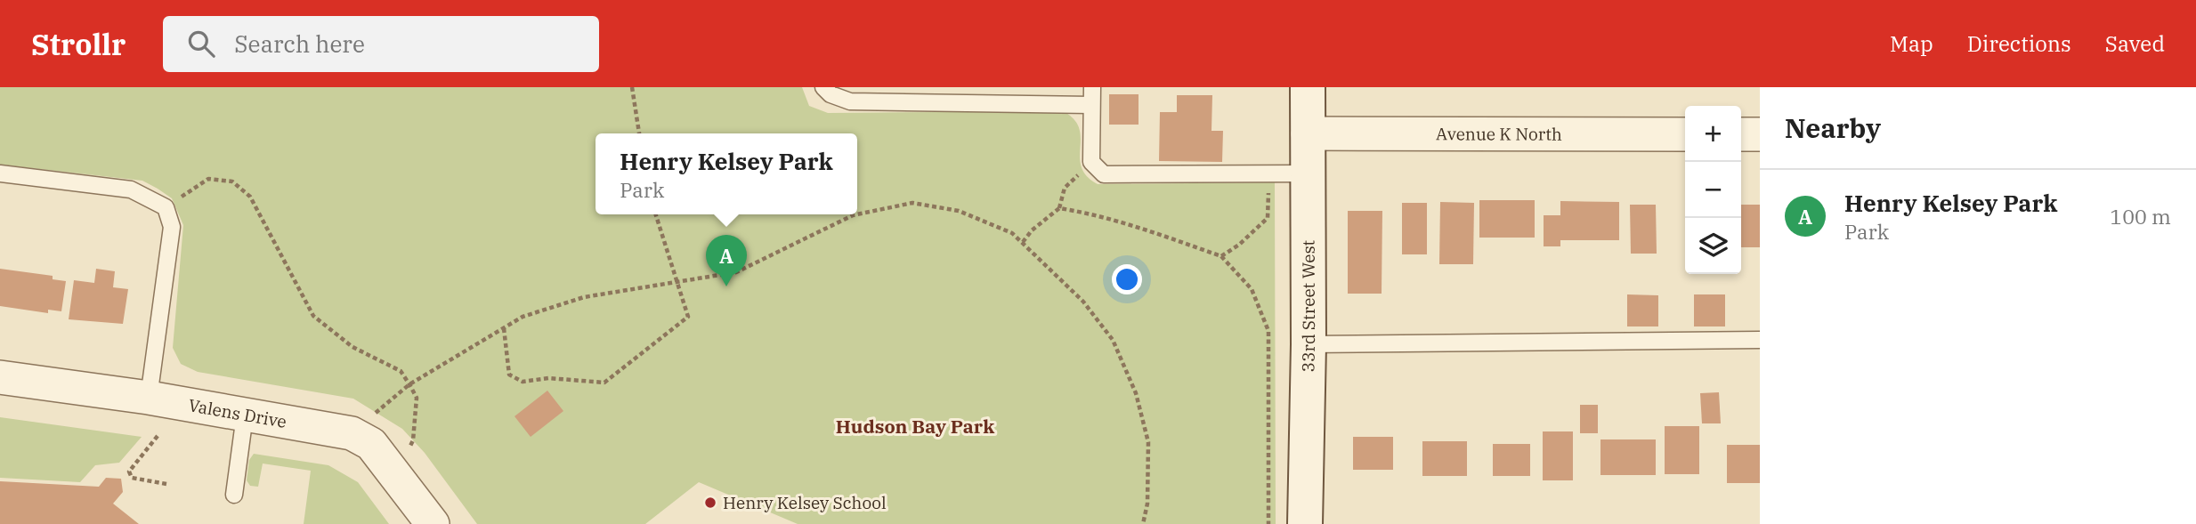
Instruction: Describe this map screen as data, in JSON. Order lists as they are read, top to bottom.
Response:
{
  "streets": {
    "main road": ["33rd Street West"],
    "street": ["Avenue K North", "Valens Drive"]
  },
  "crossings": [
    ["Avenue K North", "33rd Street West"]
  ],
  "districts": ["Hudson Bay Park"],
  "places": ["Henry Kelsey School"],
  "page": {
    "header": "Strollr",
    "search": "Search here",
    "nav": ["Map", "Directions", "Saved"],
    "heading": "Nearby",
    "map_buttons": ["+", "−"],
    "popup": ["Henry Kelsey Park", "Park"],
    "list": [
      {
        "mark": "A",
        "name": "Henry Kelsey Park",
        "note": "Park",
        "value": "100 m"
      }
    ],
    "pins": "A"
  }
}
